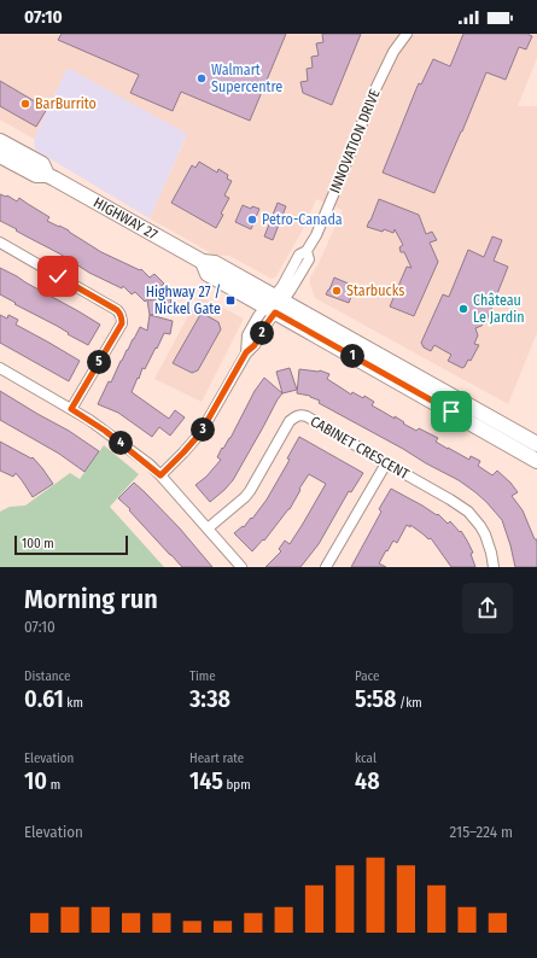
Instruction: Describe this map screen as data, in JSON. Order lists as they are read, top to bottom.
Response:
{
  "streets": {
    "main road": ["HIGHWAY 27"],
    "street": ["INNOVATION DRIVE", "CABINET CRESCENT"]
  },
  "crossings": [
    ["INNOVATION DRIVE", "HIGHWAY 27"]
  ],
  "places": {
    "other": [
      "Walmart Supercentre",
      "BarBurrito",
      "Petro-Canada",
      "Starbucks",
      "Château Le Jardin"
    ],
    "transit": ["Highway 27 / Nickel Gate"]
  },
  "scale_bar": "100 m",
  "page": {
    "status": "07:10",
    "pins": [
      "2",
      "1",
      "5",
      "3",
      "4"
    ],
    "scale": "100 m",
    "heading": ["Morning run", "07:10"],
    "stats": [
      ["Distance", "0.61 km"],
      ["Time", "3:38"],
      ["Pace", "5:58 /km"],
      ["Elevation", "10 m"],
      ["Heart rate", "145 bpm"],
      ["kcal", "48"]
    ],
    "chart": ["Elevation", "215–224 m"]
  }
}
